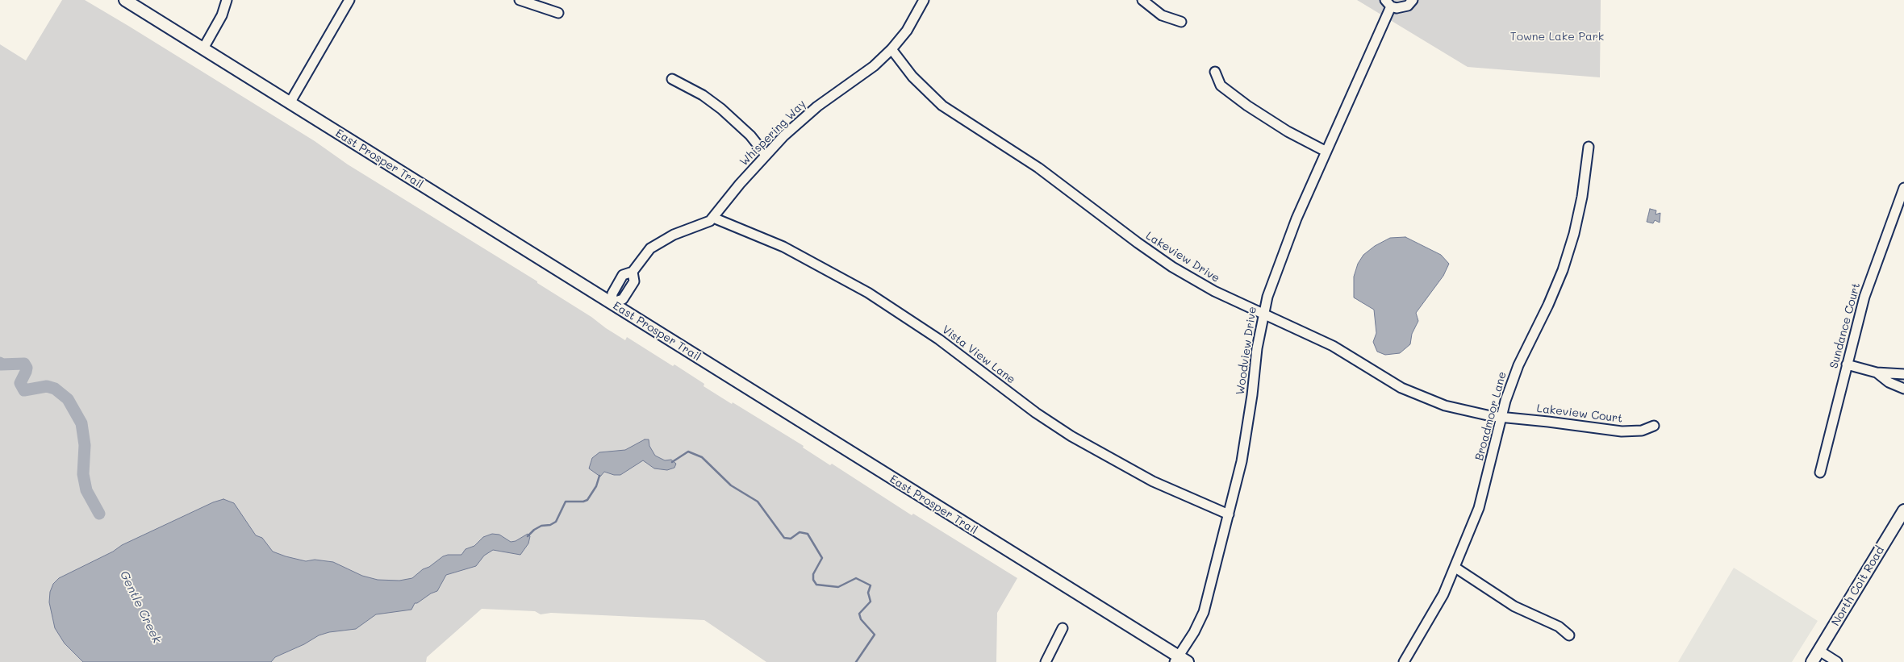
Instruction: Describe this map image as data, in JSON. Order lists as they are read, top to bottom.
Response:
{
  "streets": {
    "main road": ["East Prosper Trail", "North Coit Road"],
    "street": [
      "Whispering Way",
      "Lakeview Drive",
      "Sundance Court",
      "Woodview Drive",
      "Vista View Lane",
      "Lakeview Court",
      "Broadmoor Lane"
    ]
  },
  "crossings": [
    ["Whispering Way", "East Prosper Trail"],
    ["Whispering Way", "Lakeview Drive"],
    ["Whispering Way", "Vista View Lane"],
    ["East Prosper Trail", "Woodview Drive"],
    ["Lakeview Drive", "Woodview Drive"],
    ["Lakeview Drive", "Lakeview Court"],
    ["Lakeview Drive", "Broadmoor Lane"],
    ["Woodview Drive", "Vista View Lane"],
    ["Lakeview Court", "Broadmoor Lane"]
  ],
  "water": ["Gentle Creek"],
  "parks": ["Towne Lake Park"]
}
